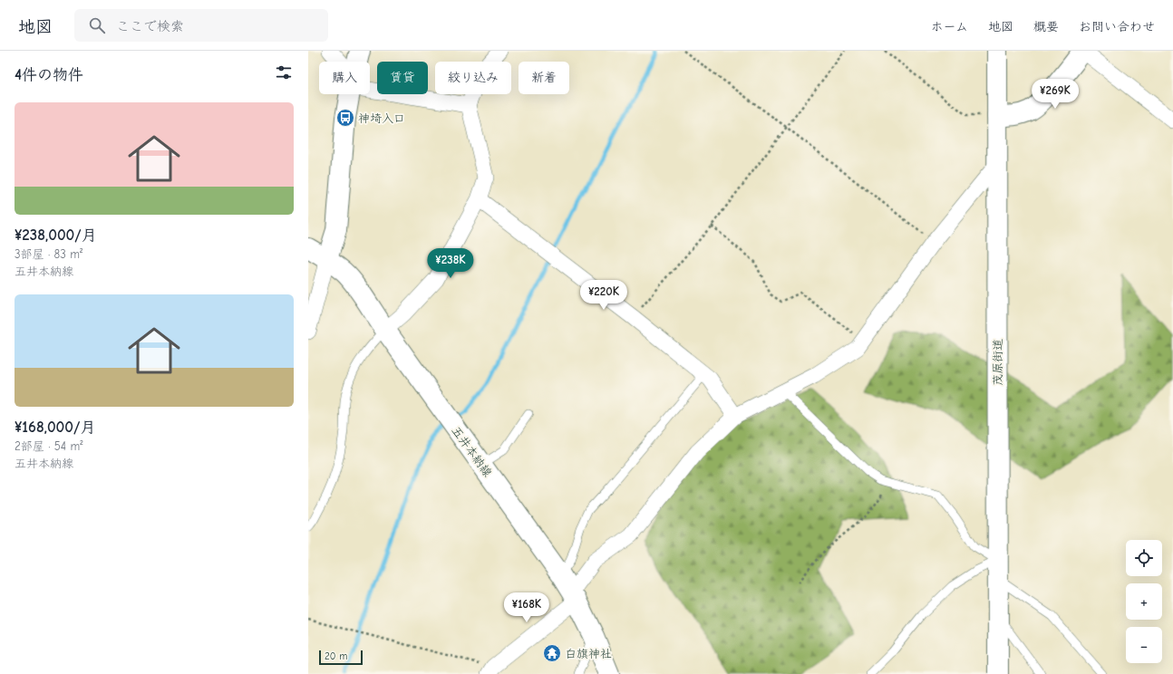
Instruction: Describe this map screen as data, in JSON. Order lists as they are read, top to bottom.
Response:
{
  "streets": {
    "main road": ["茂原街道", "五井本納線"]
  },
  "places": {
    "bus stop": ["神埼入口"],
    "temple": ["白旗神社"]
  },
  "scale_bar": "20 m",
  "page": {
    "header": "地図",
    "search": "ここで検索",
    "nav": [
      "ホーム",
      "地図",
      "概要",
      "お問い合わせ"
    ],
    "heading": "4件の物件",
    "chip": [
      "購入",
      "賃貸",
      "絞り込み",
      "新着"
    ],
    "price": [
      "¥269K",
      "¥238K",
      "¥220K",
      "¥168K"
    ],
    "list": [
      {
        "name": "¥238,000/月",
        "note": "3部屋 · 83 m² · 五井本納線"
      },
      {
        "name": "¥168,000/月",
        "note": "2部屋 · 54 m² · 五井本納線"
      }
    ],
    "map_buttons": ["+", "−"],
    "scale": "20 m"
  }
}
